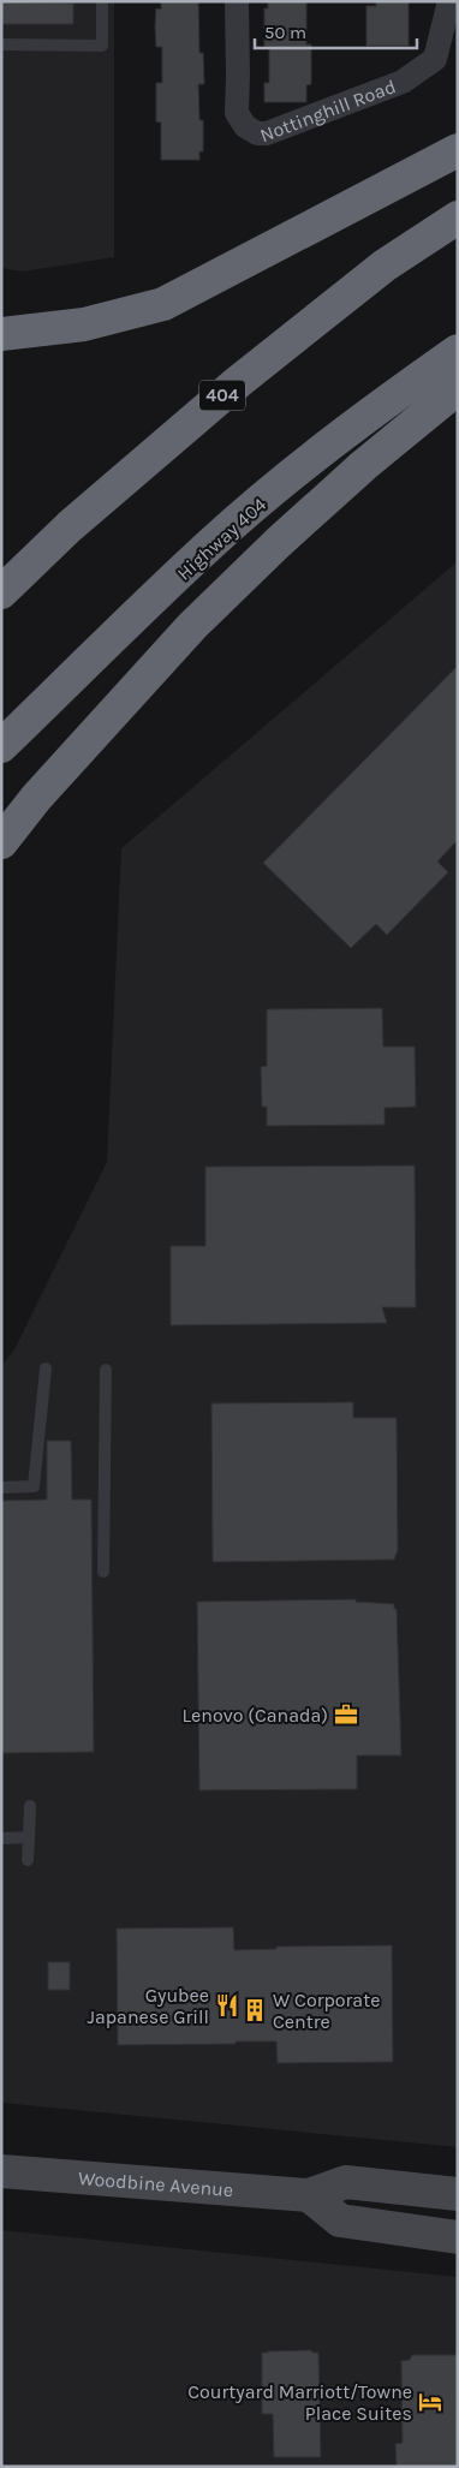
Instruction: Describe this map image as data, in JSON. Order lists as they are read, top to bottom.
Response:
{
  "streets": {
    "highway": ["404", "Highway 404"],
    "main road": ["Woodbine Avenue"],
    "street": ["Nottinghill Road"]
  },
  "places": {
    "office": ["Lenovo (Canada)"],
    "restaurant": ["Gyubee Japanese Grill"],
    "building": ["W Corporate Centre"],
    "hotel": ["Courtyard Marriott/Towne Place Suites"]
  },
  "scale_bar": "50 m"
}
